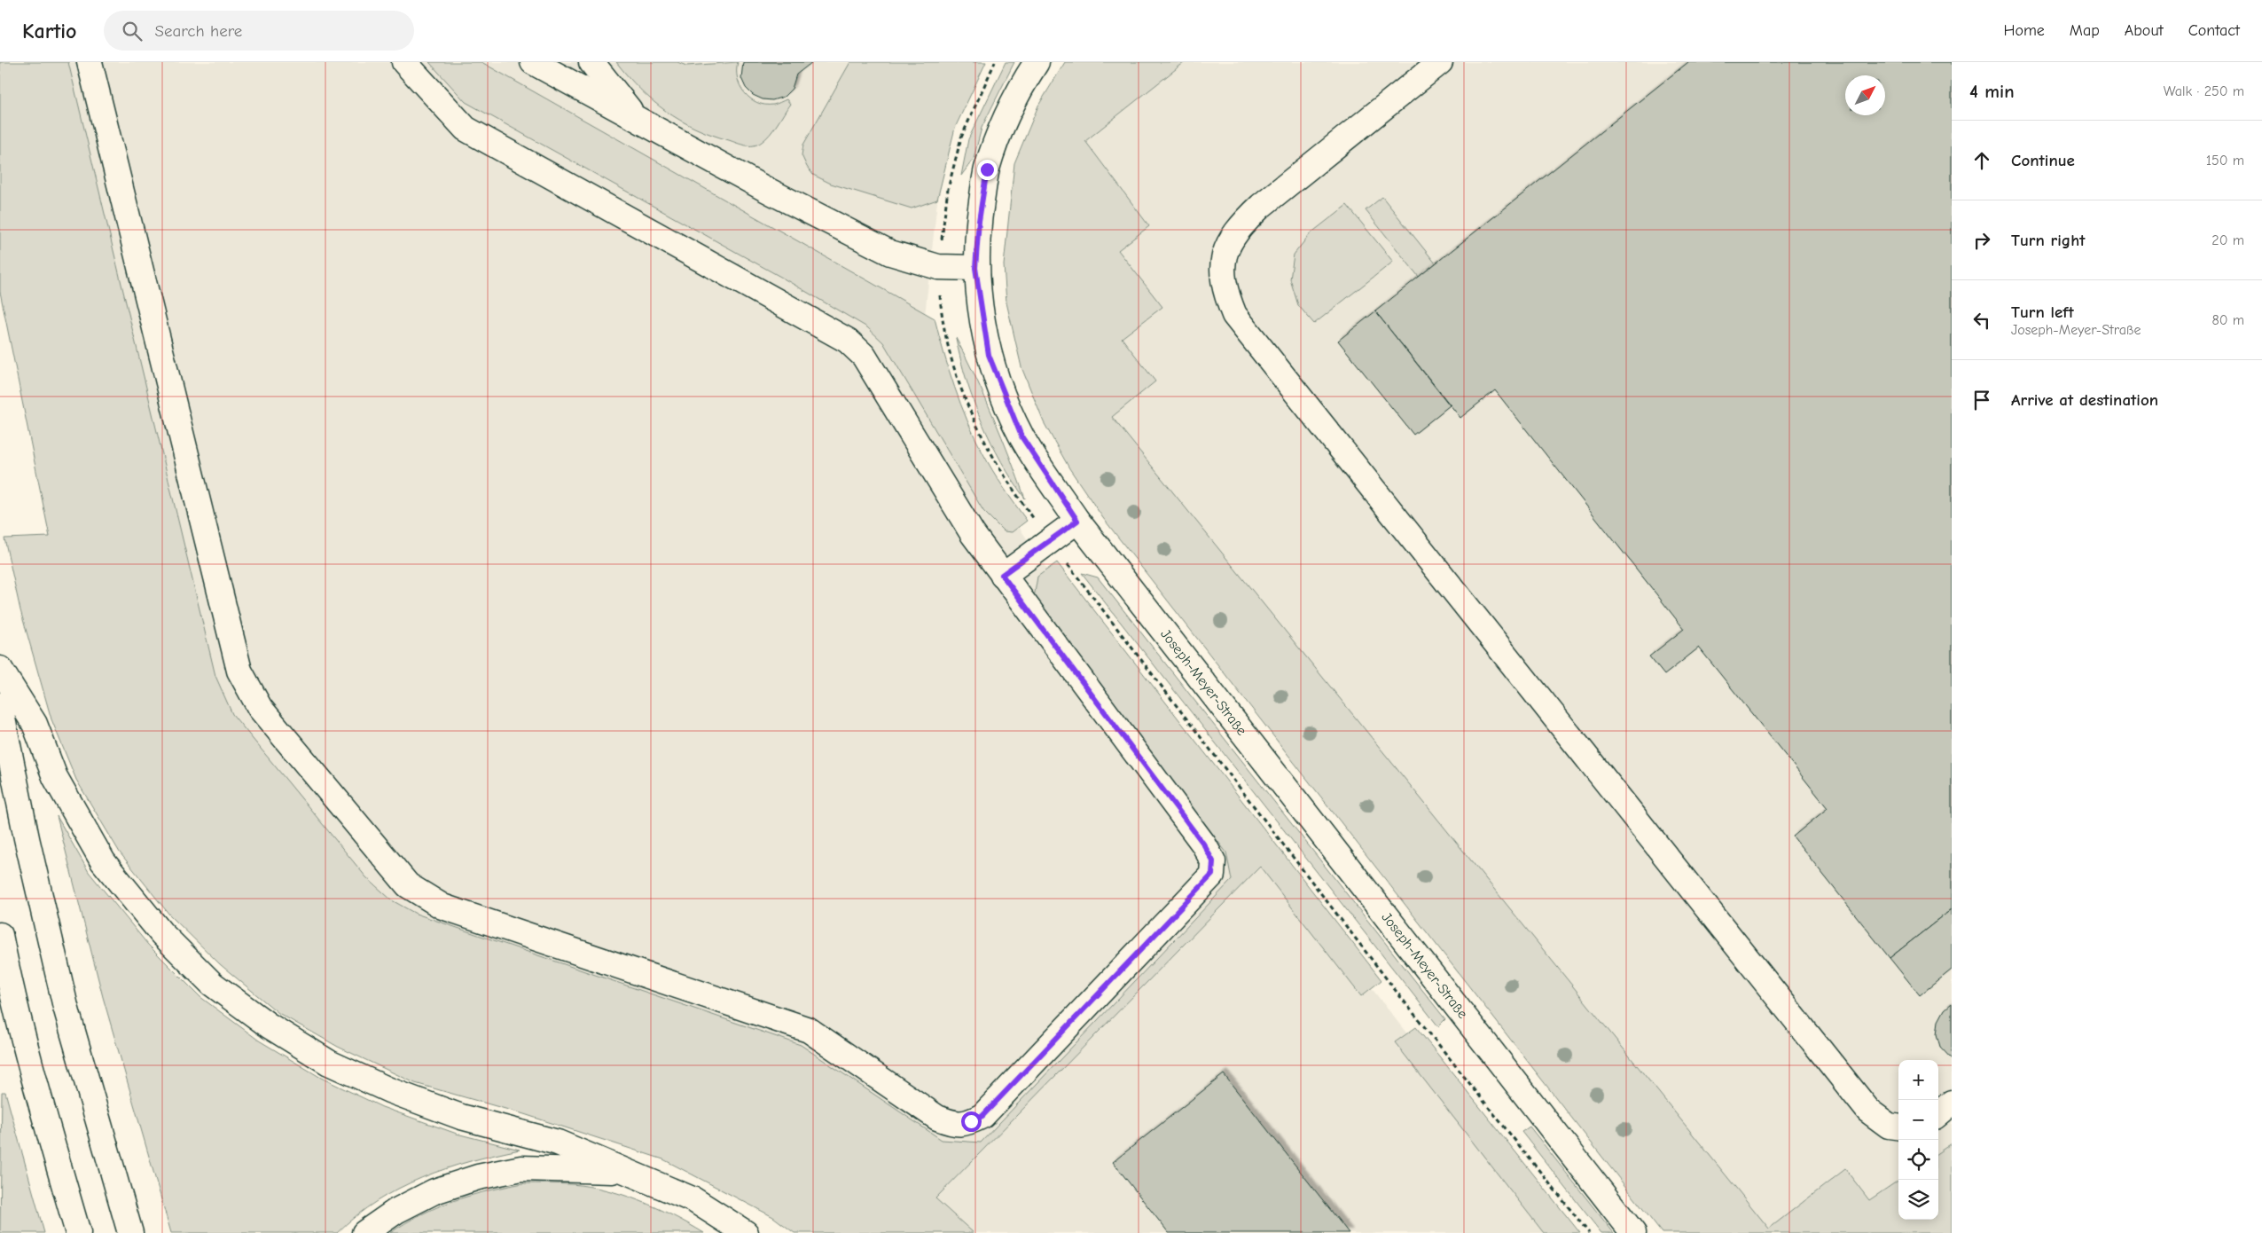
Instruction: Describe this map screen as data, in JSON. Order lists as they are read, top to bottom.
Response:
{
  "streets": {
    "main road": ["Joseph-Meyer-Straße"]
  },
  "north": "top right",
  "page": {
    "header": "Kartio",
    "search": "Search here",
    "nav": [
      "Home",
      "Map",
      "About",
      "Contact"
    ],
    "heading": ["4 min", "Walk · 250 m"],
    "list": [
      ["Continue", "150 m"],
      ["Turn right", "20 m"],
      ["Turn left", "Joseph-Meyer-Straße", "80 m"],
      "Arrive at destination"
    ],
    "map_buttons": ["+", "−"]
  }
}
